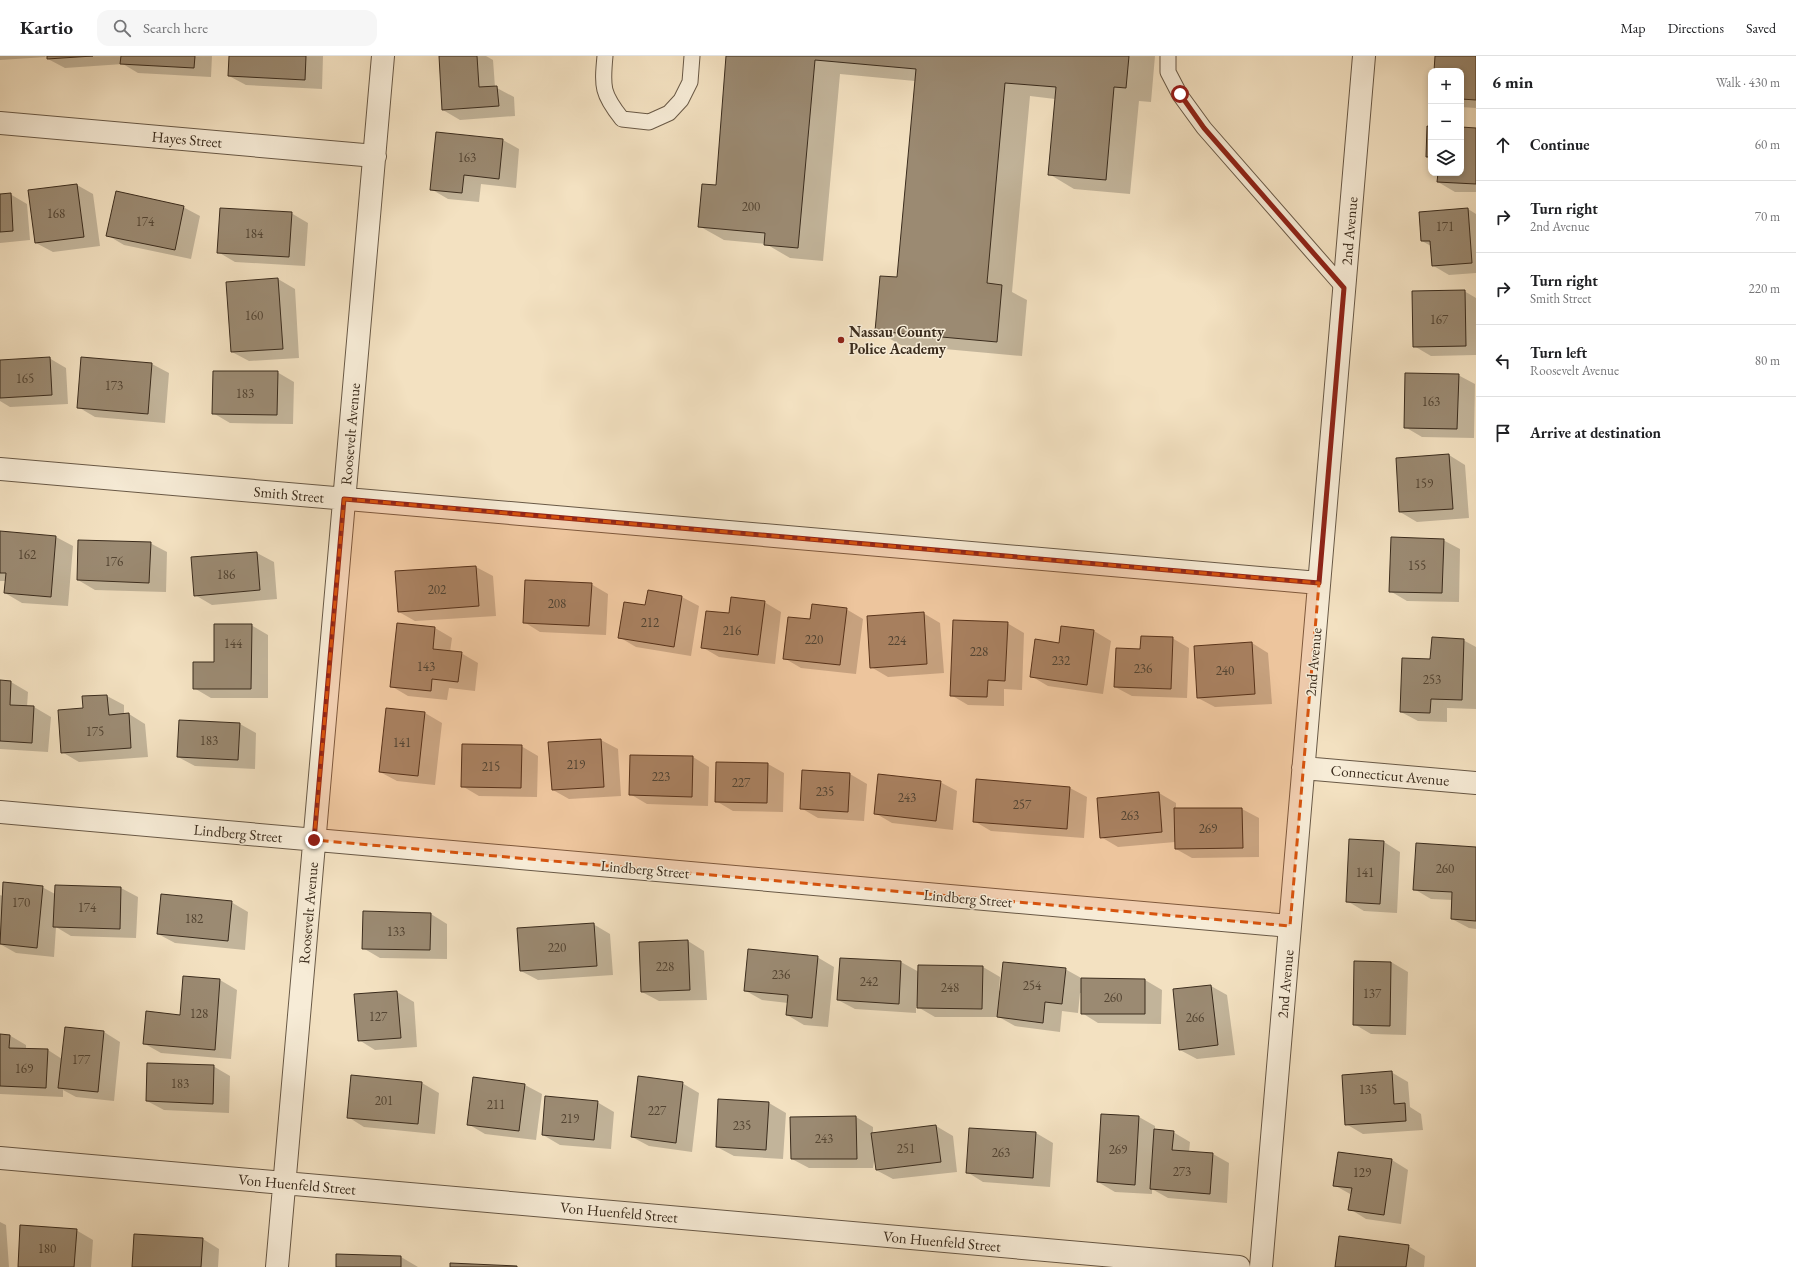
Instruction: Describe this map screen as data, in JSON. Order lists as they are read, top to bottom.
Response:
{
  "streets": {
    "street": [
      "Hayes Street",
      "2nd Avenue",
      "Roosevelt Avenue",
      "Smith Street",
      "Connecticut Avenue",
      "Lindberg Street",
      "Von Huenfeld Street"
    ]
  },
  "crossings": [
    ["Hayes Street", "Roosevelt Avenue"],
    ["2nd Avenue", "Smith Street"],
    ["2nd Avenue", "Connecticut Avenue"],
    ["2nd Avenue", "Lindberg Street"],
    ["Roosevelt Avenue", "Smith Street"],
    ["Roosevelt Avenue", "Lindberg Street"],
    ["Roosevelt Avenue", "Von Huenfeld Street"]
  ],
  "places": ["Nassau County Police Academy"],
  "house_numbers": [
    "163",
    "200",
    "168",
    "174",
    "171",
    "184",
    "160",
    "167",
    "165",
    "173",
    "183",
    "163",
    "159",
    "162",
    "176",
    "155",
    "186",
    "202",
    "208",
    "212",
    "216",
    "220",
    "224",
    "144",
    "228",
    "232",
    "143",
    "236",
    "240",
    "253",
    "175",
    "183",
    "141",
    "219",
    "215",
    "223",
    "227",
    "235",
    "243",
    "257",
    "263",
    "269",
    "260",
    "141",
    "170",
    "174",
    "182",
    "133",
    "220",
    "228",
    "236",
    "242",
    "254",
    "248",
    "137",
    "260",
    "128",
    "127",
    "266",
    "177",
    "169",
    "183",
    "135",
    "201",
    "211",
    "227",
    "219",
    "235",
    "243",
    "251",
    "269",
    "263",
    "273",
    "129",
    "180"
  ],
  "page": {
    "header": "Kartio",
    "search": "Search here",
    "nav": ["Map", "Directions", "Saved"],
    "heading": ["6 min", "Walk · 430 m"],
    "map_buttons": ["+", "−"],
    "list": [
      ["Continue", "60 m"],
      ["Turn right", "2nd Avenue", "70 m"],
      ["Turn right", "Smith Street", "220 m"],
      ["Turn left", "Roosevelt Avenue", "80 m"],
      "Arrive at destination"
    ]
  }
}
